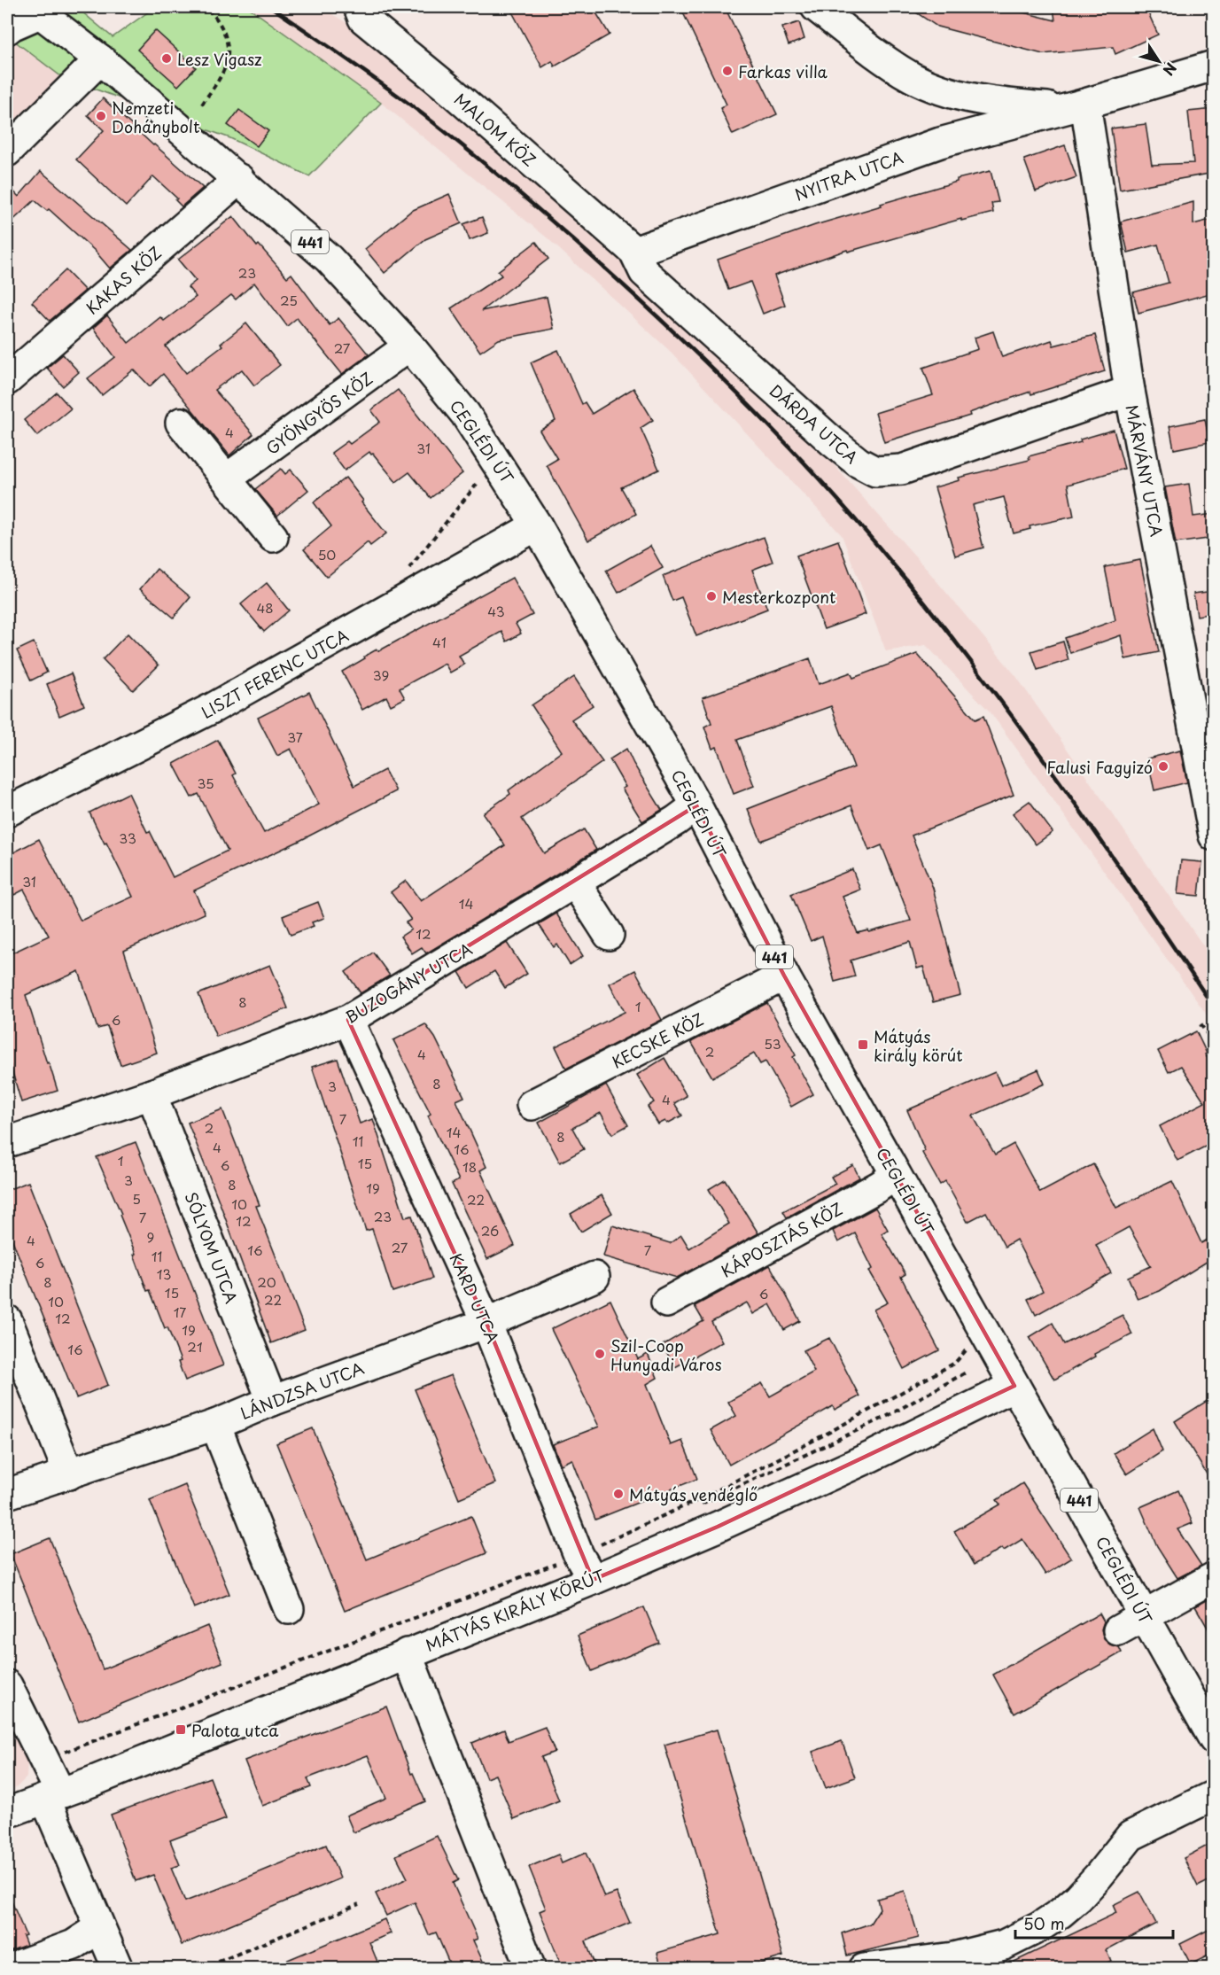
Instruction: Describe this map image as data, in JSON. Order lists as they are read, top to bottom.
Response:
{
  "streets": {
    "street": [
      "MALOM KÖZ",
      "NYITRA UTCA",
      "441",
      "KAKAS KÖZ",
      "GYÖNGYÖS KÖZ",
      "DÁRDA UTCA",
      "CEGLÉDI ÚT",
      "MÁRVÁNY UTCA",
      "LISZT FERENC UTCA",
      "BUZOGÁNY UTCA",
      "KECSKE KÖZ",
      "KÁPOSZTÁS KÖZ",
      "SÓLYOM UTCA",
      "KARD UTCA",
      "LÁNDZSA UTCA",
      "MÁTYÁS KIRÁLY KÖRÚT"
    ]
  },
  "crossings": [
    ["MALOM KÖZ", "NYITRA UTCA"],
    ["MALOM KÖZ", "DÁRDA UTCA"],
    ["NYITRA UTCA", "DÁRDA UTCA"],
    ["NYITRA UTCA", "MÁRVÁNY UTCA"],
    ["KAKAS KÖZ", "CEGLÉDI ÚT"],
    ["GYÖNGYÖS KÖZ", "CEGLÉDI ÚT"],
    ["DÁRDA UTCA", "MÁRVÁNY UTCA"],
    ["CEGLÉDI ÚT", "LISZT FERENC UTCA"],
    ["CEGLÉDI ÚT", "BUZOGÁNY UTCA"],
    ["CEGLÉDI ÚT", "KECSKE KÖZ"],
    ["CEGLÉDI ÚT", "KÁPOSZTÁS KÖZ"],
    ["CEGLÉDI ÚT", "MÁTYÁS KIRÁLY KÖRÚT"],
    ["BUZOGÁNY UTCA", "SÓLYOM UTCA"],
    ["BUZOGÁNY UTCA", "KARD UTCA"],
    ["SÓLYOM UTCA", "LÁNDZSA UTCA"],
    ["KARD UTCA", "LÁNDZSA UTCA"],
    ["KARD UTCA", "MÁTYÁS KIRÁLY KÖRÚT"]
  ],
  "places": {
    "other": [
      "Lesz Vigasz",
      "Farkas villa",
      "Nemzeti Dohánybolt",
      "Mesterkozpont",
      "Falusi Fagyizó",
      "Szil-Coop Hunyadi Város",
      "Mátyás vendéglő"
    ],
    "transit": ["Mátyás király körút", "Palota utca"]
  },
  "house_numbers": [
    "23",
    "25",
    "27",
    "4",
    "31",
    "50",
    "48",
    "43",
    "41",
    "39",
    "37",
    "35",
    "33",
    "31",
    "14",
    "12",
    "8",
    "1",
    "6",
    "53",
    "2",
    "4",
    "8",
    "3",
    "4",
    "7",
    "2",
    "14",
    "8",
    "11",
    "4",
    "16",
    "1",
    "15",
    "6",
    "18",
    "3",
    "8",
    "19",
    "5",
    "22",
    "10",
    "23",
    "7",
    "12",
    "26",
    "9",
    "4",
    "27",
    "16",
    "7",
    "11",
    "6",
    "13",
    "8",
    "20",
    "15",
    "6",
    "22",
    "10",
    "17",
    "12",
    "19",
    "21",
    "16"
  ],
  "scale_bar": "50 m",
  "north": "bottom right"
}
